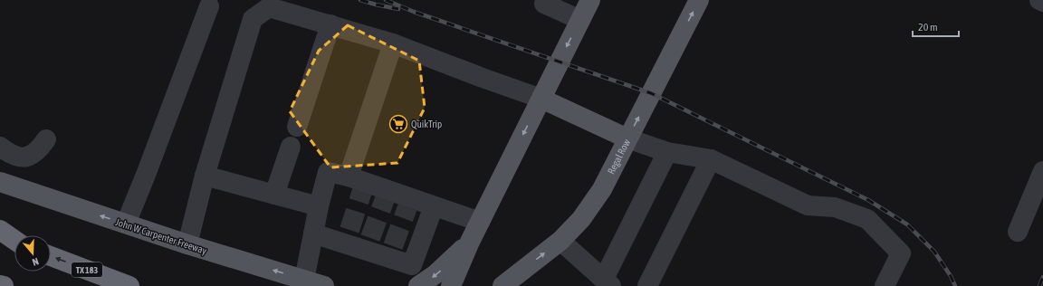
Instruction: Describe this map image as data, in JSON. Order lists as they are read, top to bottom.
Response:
{
  "streets": {
    "highway": ["TX 183"],
    "main road": ["Regal Row", "John W Carpenter Freeway"]
  },
  "one_way": ["John W Carpenter Freeway"],
  "places": {
    "supermarket": ["QuikTrip"]
  },
  "scale_bar": "20 m",
  "north": "bottom"
}
